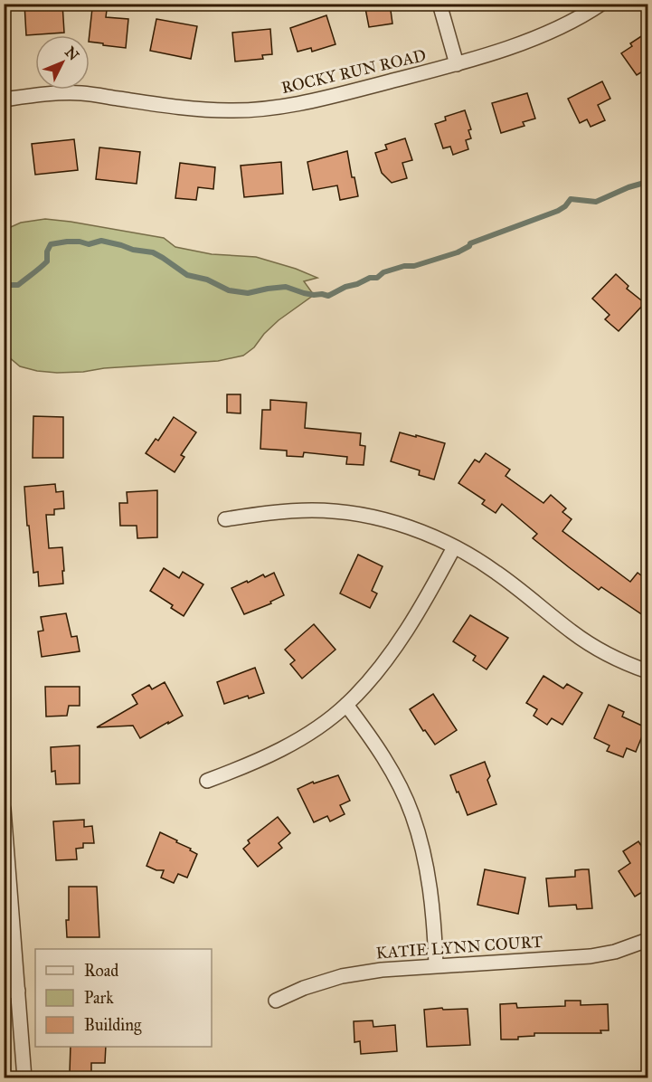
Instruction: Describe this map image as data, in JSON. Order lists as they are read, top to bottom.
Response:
{
  "streets": {
    "street": ["ROCKY RUN ROAD", "KATIE LYNN COURT"]
  },
  "legend": ["Road", "Park", "Building"],
  "north": "top right"
}
